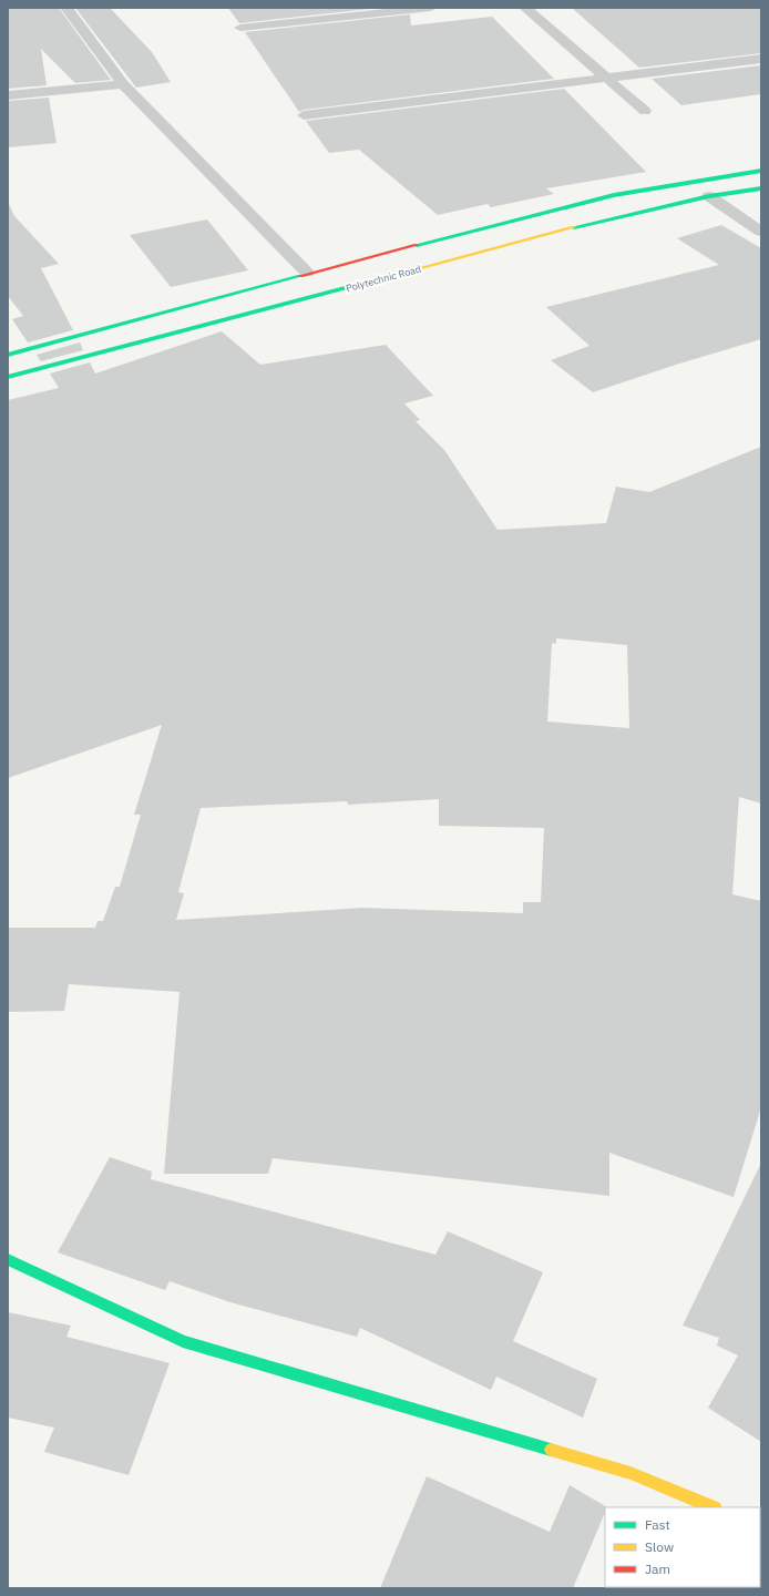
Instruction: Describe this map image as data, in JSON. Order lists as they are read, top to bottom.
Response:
{
  "streets": {
    "main road": ["Polytechnic Road"]
  },
  "legend": ["Fast", "Slow", "Jam"]
}
